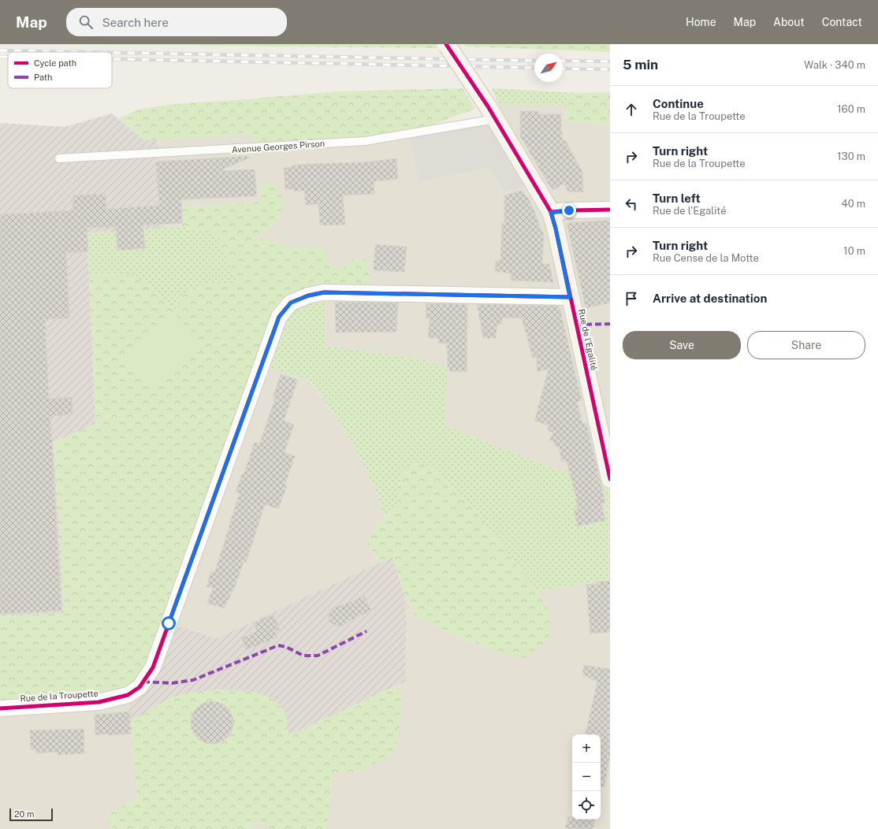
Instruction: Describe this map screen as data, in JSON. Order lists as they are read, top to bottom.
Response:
{
  "streets": {
    "street": ["Rue de l'Egalité", "Rue de la Troupette"],
    "lane": ["Avenue Georges Pirson"]
  },
  "crossings": [
    ["Avenue Georges Pirson", "Rue de l'Egalité"],
    ["Rue de l'Egalité", "Rue de la Troupette"]
  ],
  "legend": ["Cycle path", "Path"],
  "scale_bar": "20 m",
  "north": "top right",
  "page": {
    "header": "Map",
    "search": "Search here",
    "nav": [
      "Home",
      "Map",
      "About",
      "Contact"
    ],
    "heading": ["5 min", "Walk · 340 m"],
    "list": [
      ["Continue", "Rue de la Troupette", "160 m"],
      ["Turn right", "Rue de la Troupette", "130 m"],
      ["Turn left", "Rue de l'Egalité", "40 m"],
      ["Turn right", "Rue Cense de la Motte", "10 m"],
      "Arrive at destination"
    ],
    "buttons": ["Save", "Share"],
    "map_buttons": ["+", "−"],
    "scale": "20 m"
  }
}
